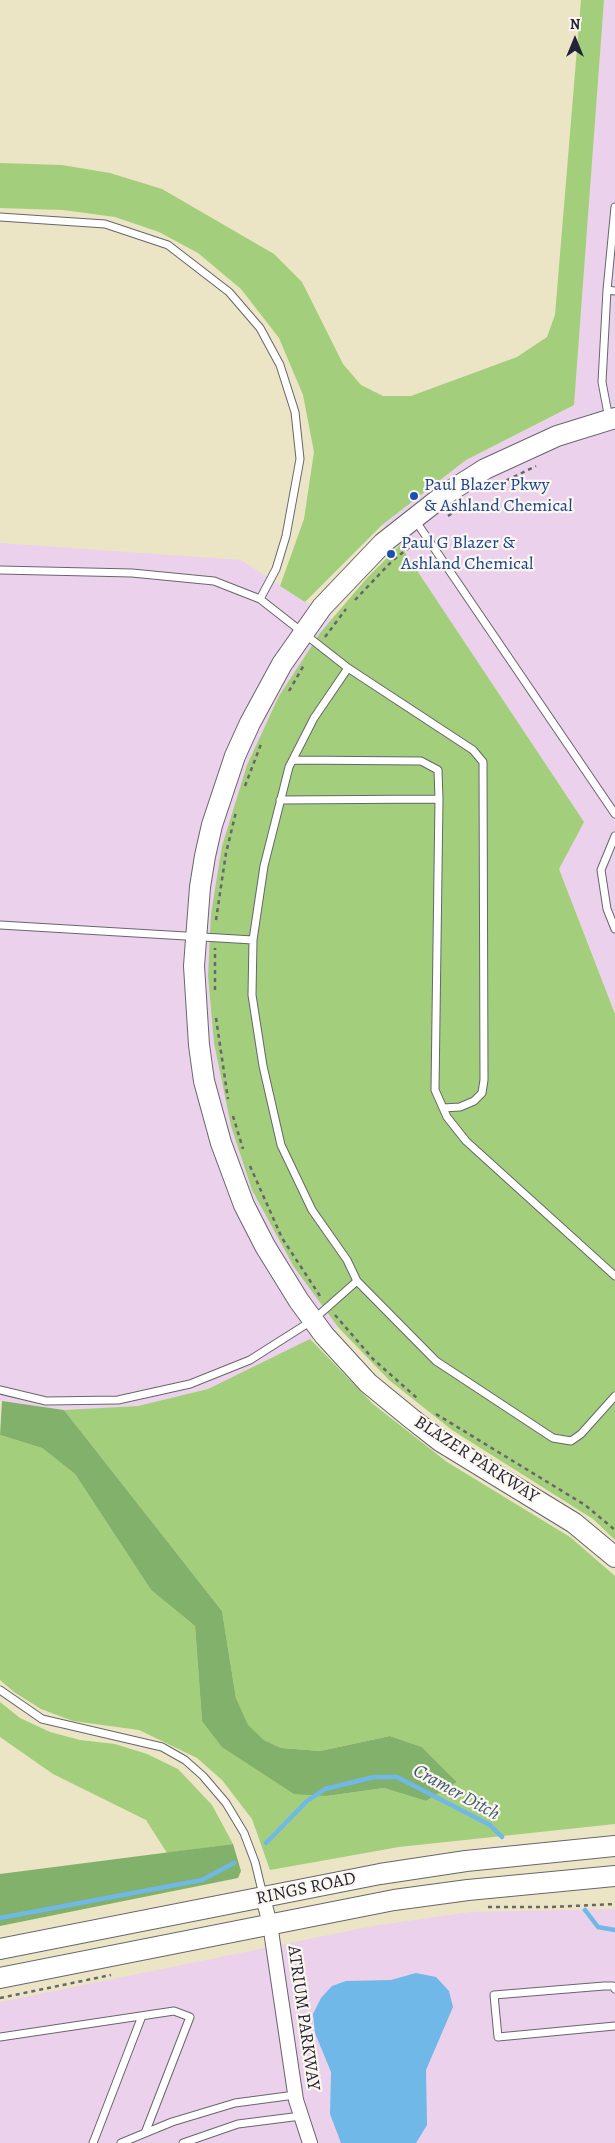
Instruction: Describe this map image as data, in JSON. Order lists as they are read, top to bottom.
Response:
{
  "streets": {
    "street": ["BLAZER PARKWAY", "RINGS ROAD", "ATRIUM PARKWAY"]
  },
  "crossings": [
    ["RINGS ROAD", "ATRIUM PARKWAY"]
  ],
  "water": ["Cramer Ditch"],
  "places": ["Paul Blazer Pkwy & Ashland Chemical", "Paul G Blazer & Ashland Chemical"],
  "north": "top"
}
